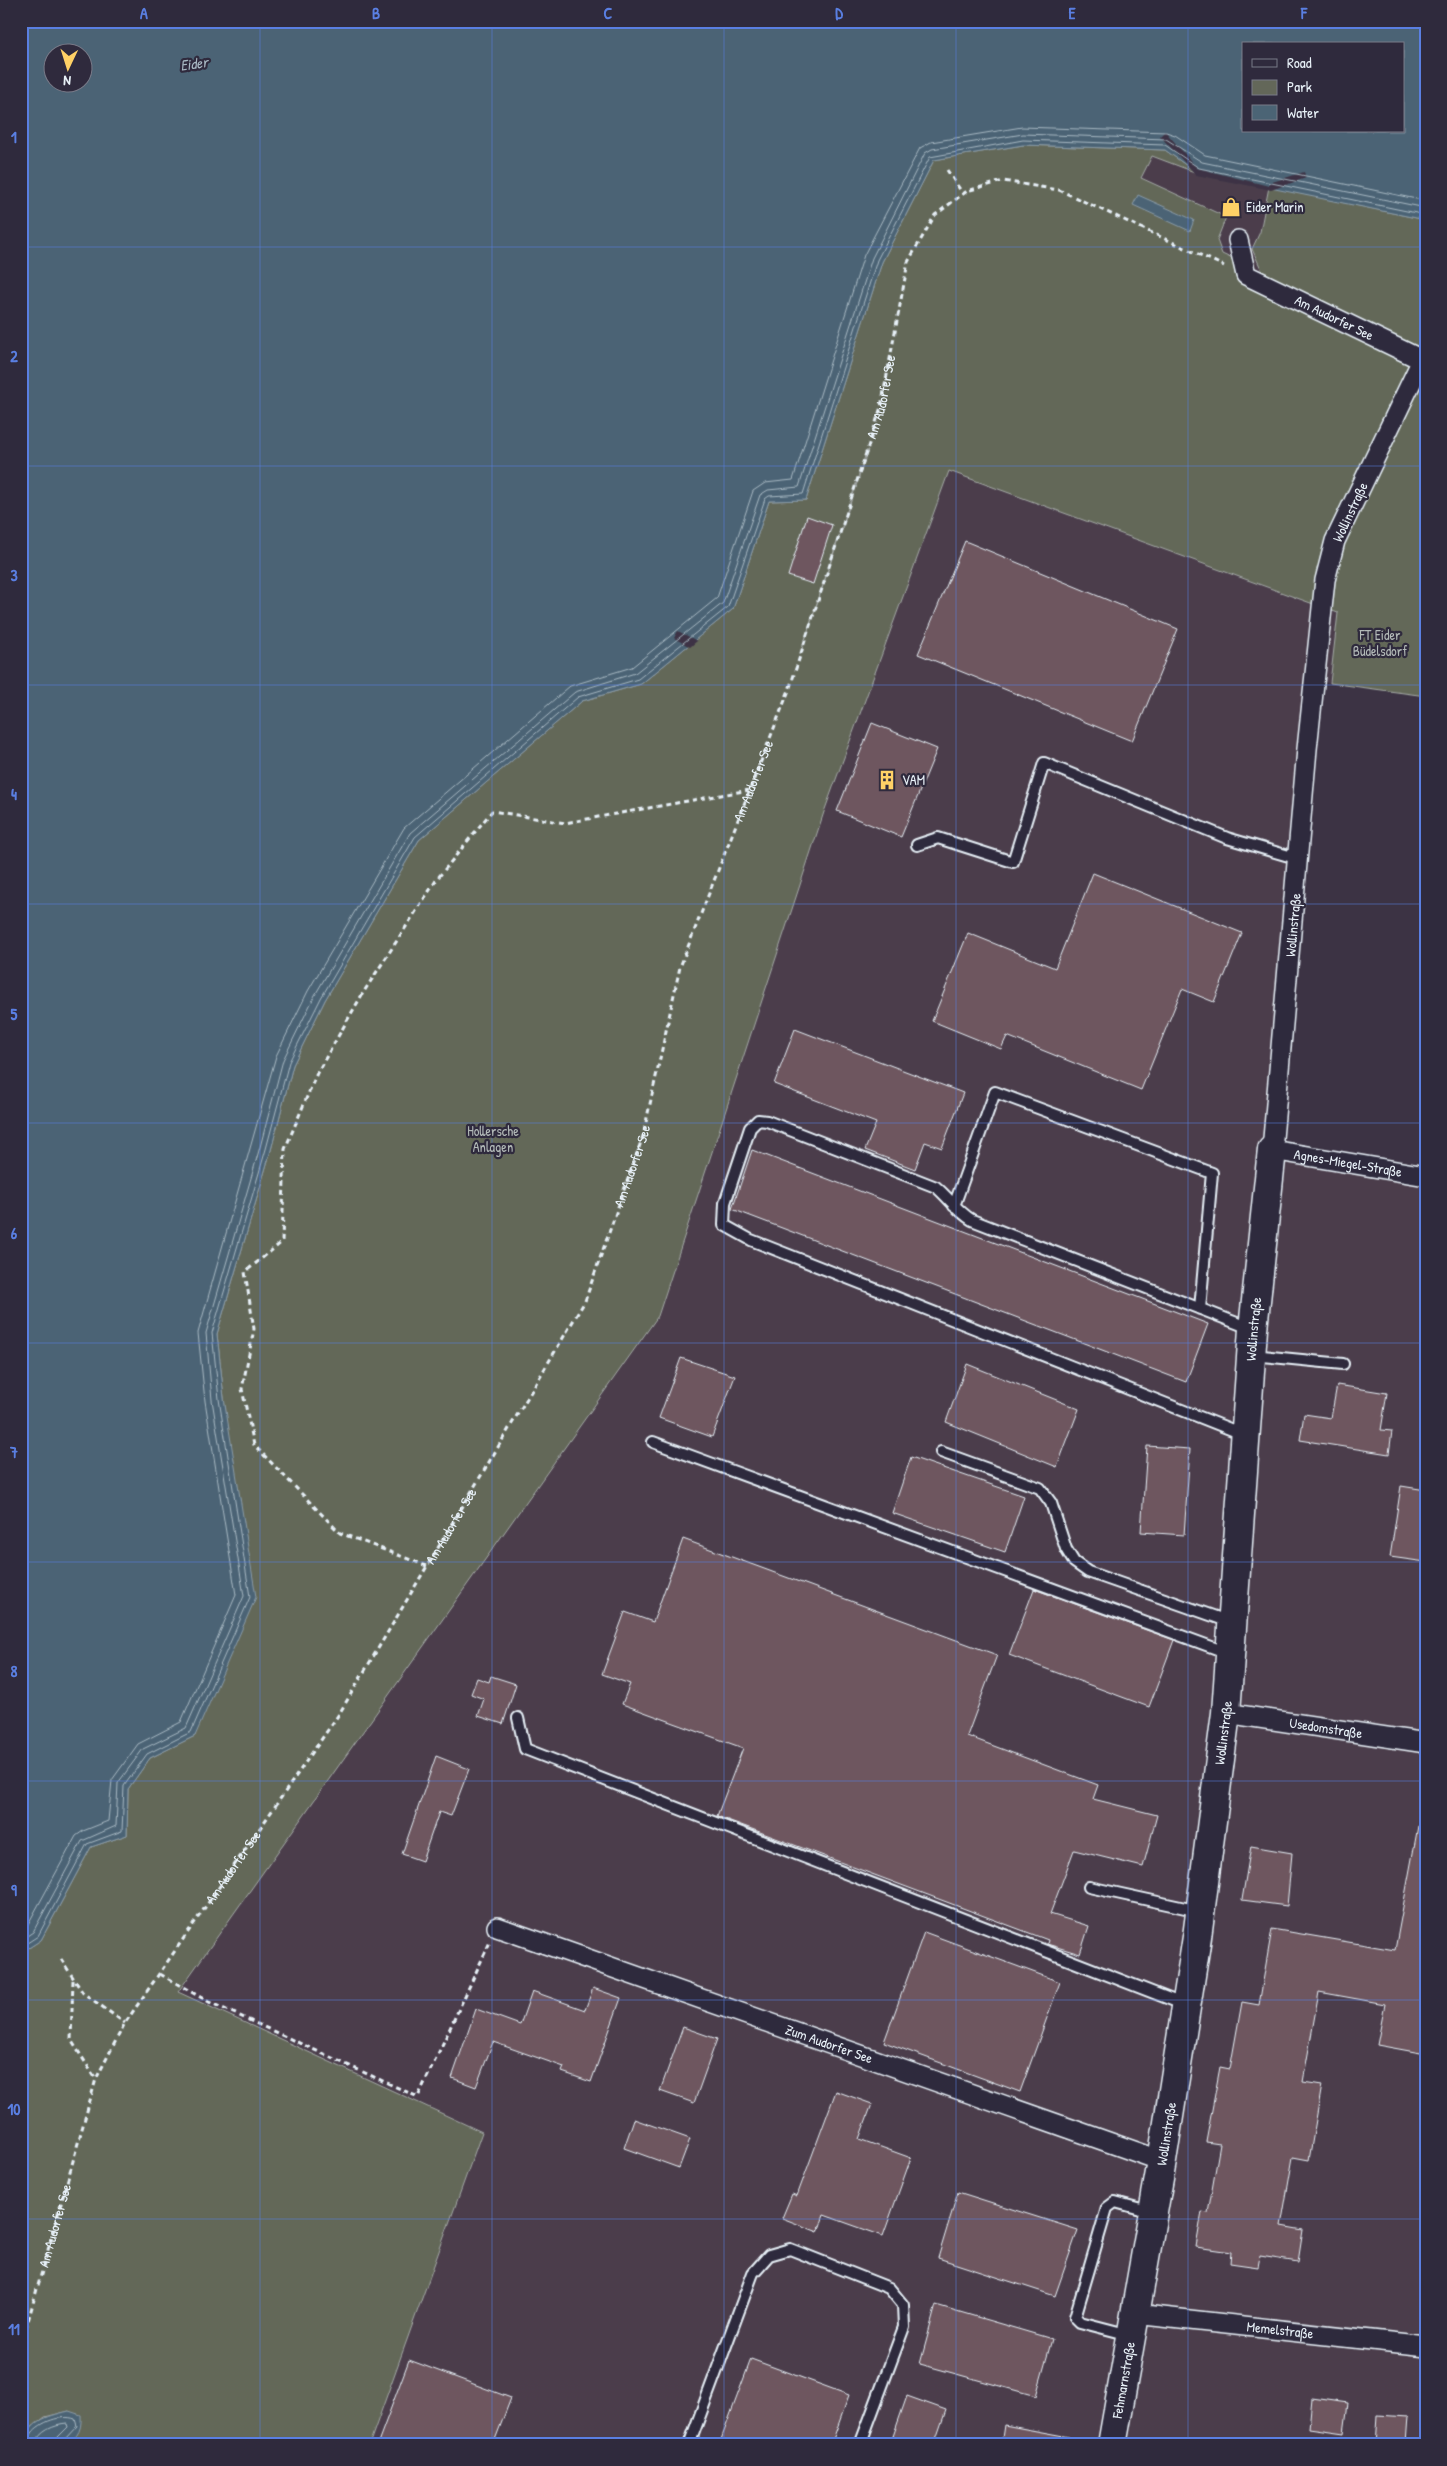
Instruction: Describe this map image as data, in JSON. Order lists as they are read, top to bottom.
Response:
{
  "streets": {
    "street": [
      "Am Audorfer See",
      "Wollinstraße",
      "Agnes-Miegel-Straße",
      "Usedomstraße",
      "Zum Audorfer See",
      "Memelstraße",
      "Fehmarnstraße"
    ]
  },
  "crossings": [
    ["Am Audorfer See", "Wollinstraße"],
    ["Wollinstraße", "Agnes-Miegel-Straße"],
    ["Wollinstraße", "Usedomstraße"],
    ["Wollinstraße", "Zum Audorfer See"],
    ["Wollinstraße", "Memelstraße"],
    ["Wollinstraße", "Fehmarnstraße"],
    ["Memelstraße", "Fehmarnstraße"]
  ],
  "water": ["Eider"],
  "parks": ["FT Eider Büdelsdorf", "Hollersche Anlagen"],
  "places": {
    "shop": ["Eider Marin"],
    "building": ["VAM"]
  },
  "legend": ["Road", "Park", "Water"],
  "north": "bottom",
  "grid": {
    "columns": [
      "A",
      "B",
      "C",
      "D",
      "E",
      "F"
    ],
    "rows": [
      "1",
      "2",
      "3",
      "4",
      "5",
      "6",
      "7",
      "8",
      "9",
      "10",
      "11"
    ]
  }
}
